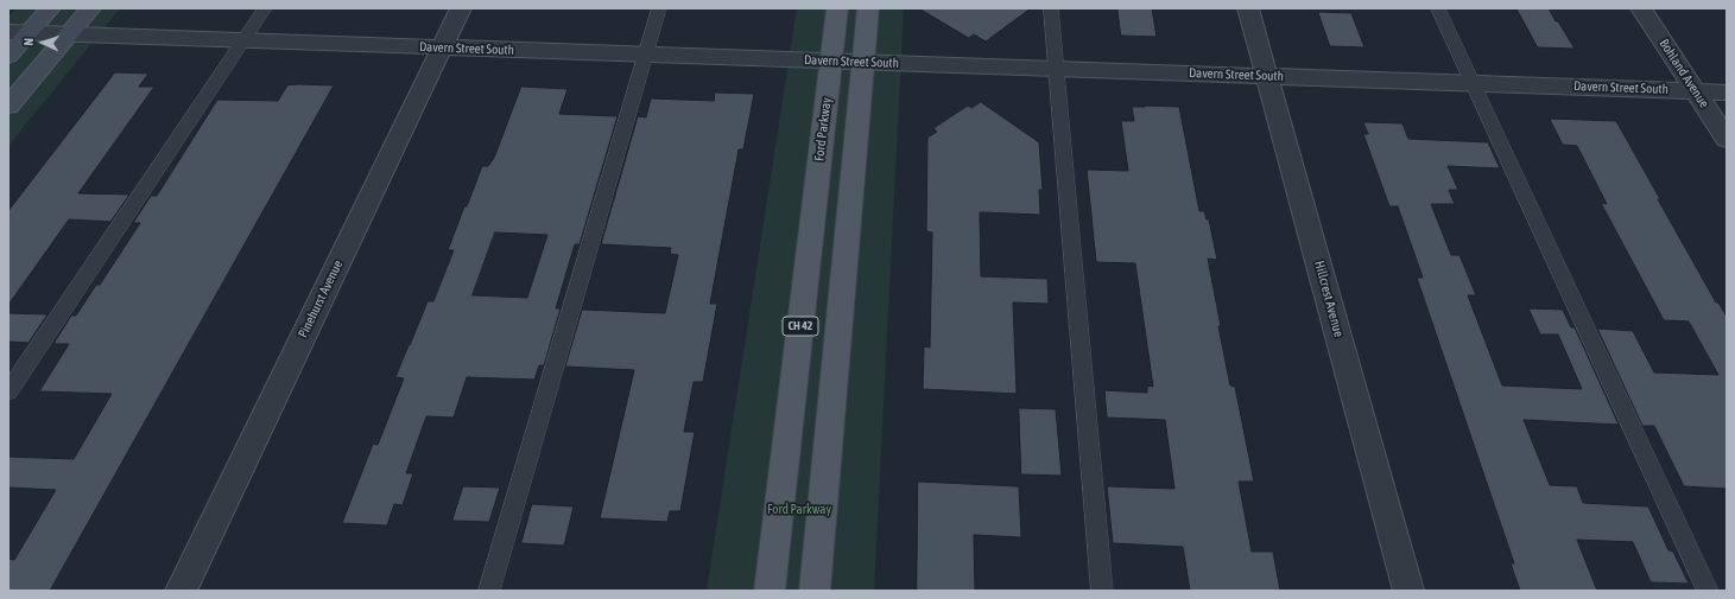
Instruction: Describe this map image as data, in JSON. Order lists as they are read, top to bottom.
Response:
{
  "streets": {
    "main road": ["Ford Parkway", "CH 42"],
    "street": [
      "Davern Street South",
      "Bohland Avenue",
      "Pinehurst Avenue",
      "Hillcrest Avenue"
    ]
  },
  "crossings": [
    ["Davern Street South", "Bohland Avenue"],
    ["Davern Street South", "Ford Parkway"],
    ["Davern Street South", "Pinehurst Avenue"],
    ["Davern Street South", "Hillcrest Avenue"]
  ],
  "parks": ["Ford Parkway"],
  "north": "left"
}
